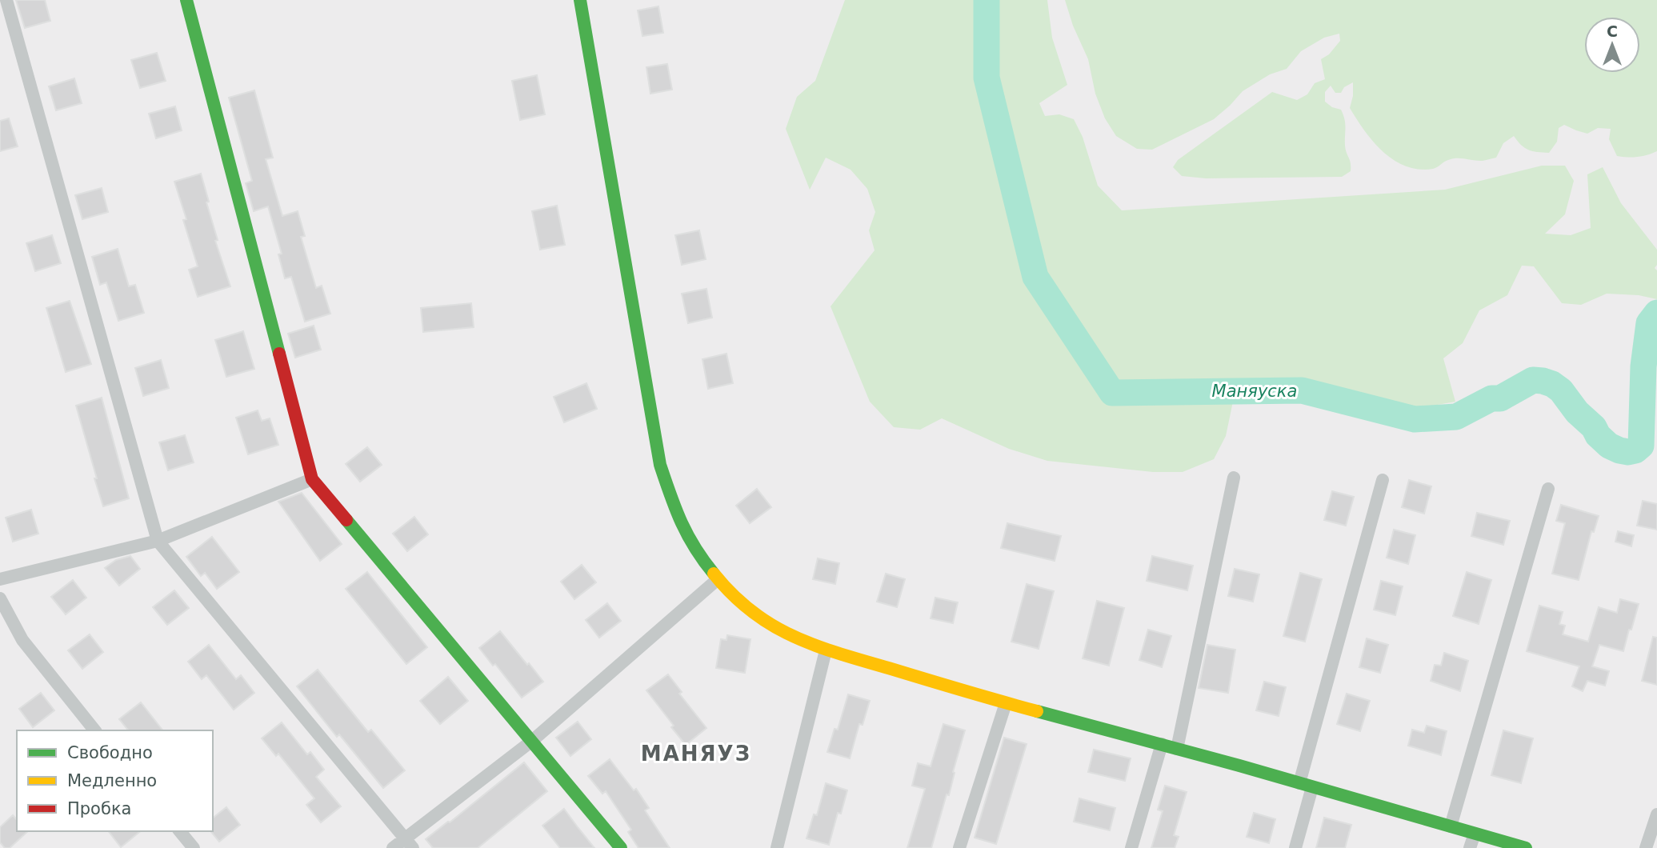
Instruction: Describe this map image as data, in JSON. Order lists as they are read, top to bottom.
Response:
{
  "districts": ["МАНЯУЗ"],
  "water": ["Маняуска"],
  "legend": ["Свободно", "Медленно", "Пробка"],
  "north": "top"
}
